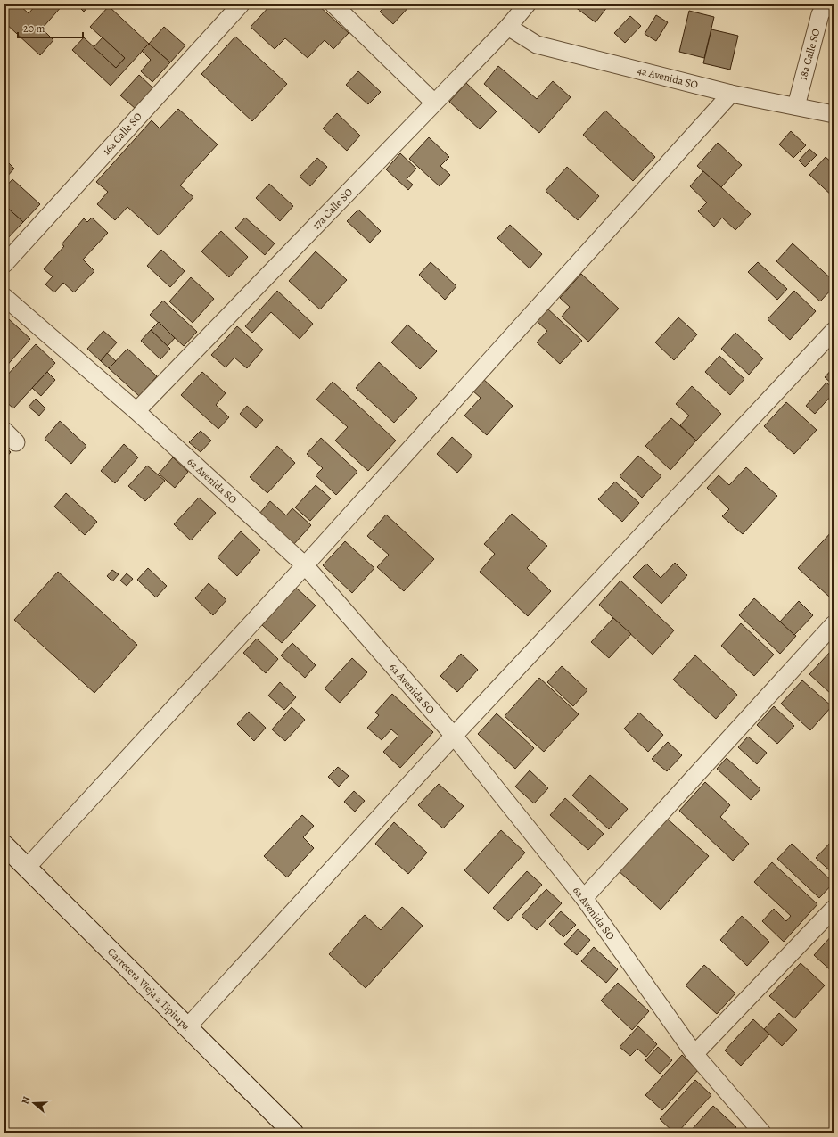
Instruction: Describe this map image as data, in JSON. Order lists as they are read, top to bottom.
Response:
{
  "streets": {
    "main road": ["Carretera Vieja a Tipitapa"],
    "street": [
      "18a Calle SO",
      "4a Avenida SO",
      "16a Calle SO",
      "17a Calle SO",
      "6a Avenida SO"
    ]
  },
  "crossings": [
    ["18a Calle SO", "4a Avenida SO"],
    ["4a Avenida SO", "17a Calle SO"],
    ["17a Calle SO", "6a Avenida SO"]
  ],
  "scale_bar": "20 m",
  "north": "left"
}
